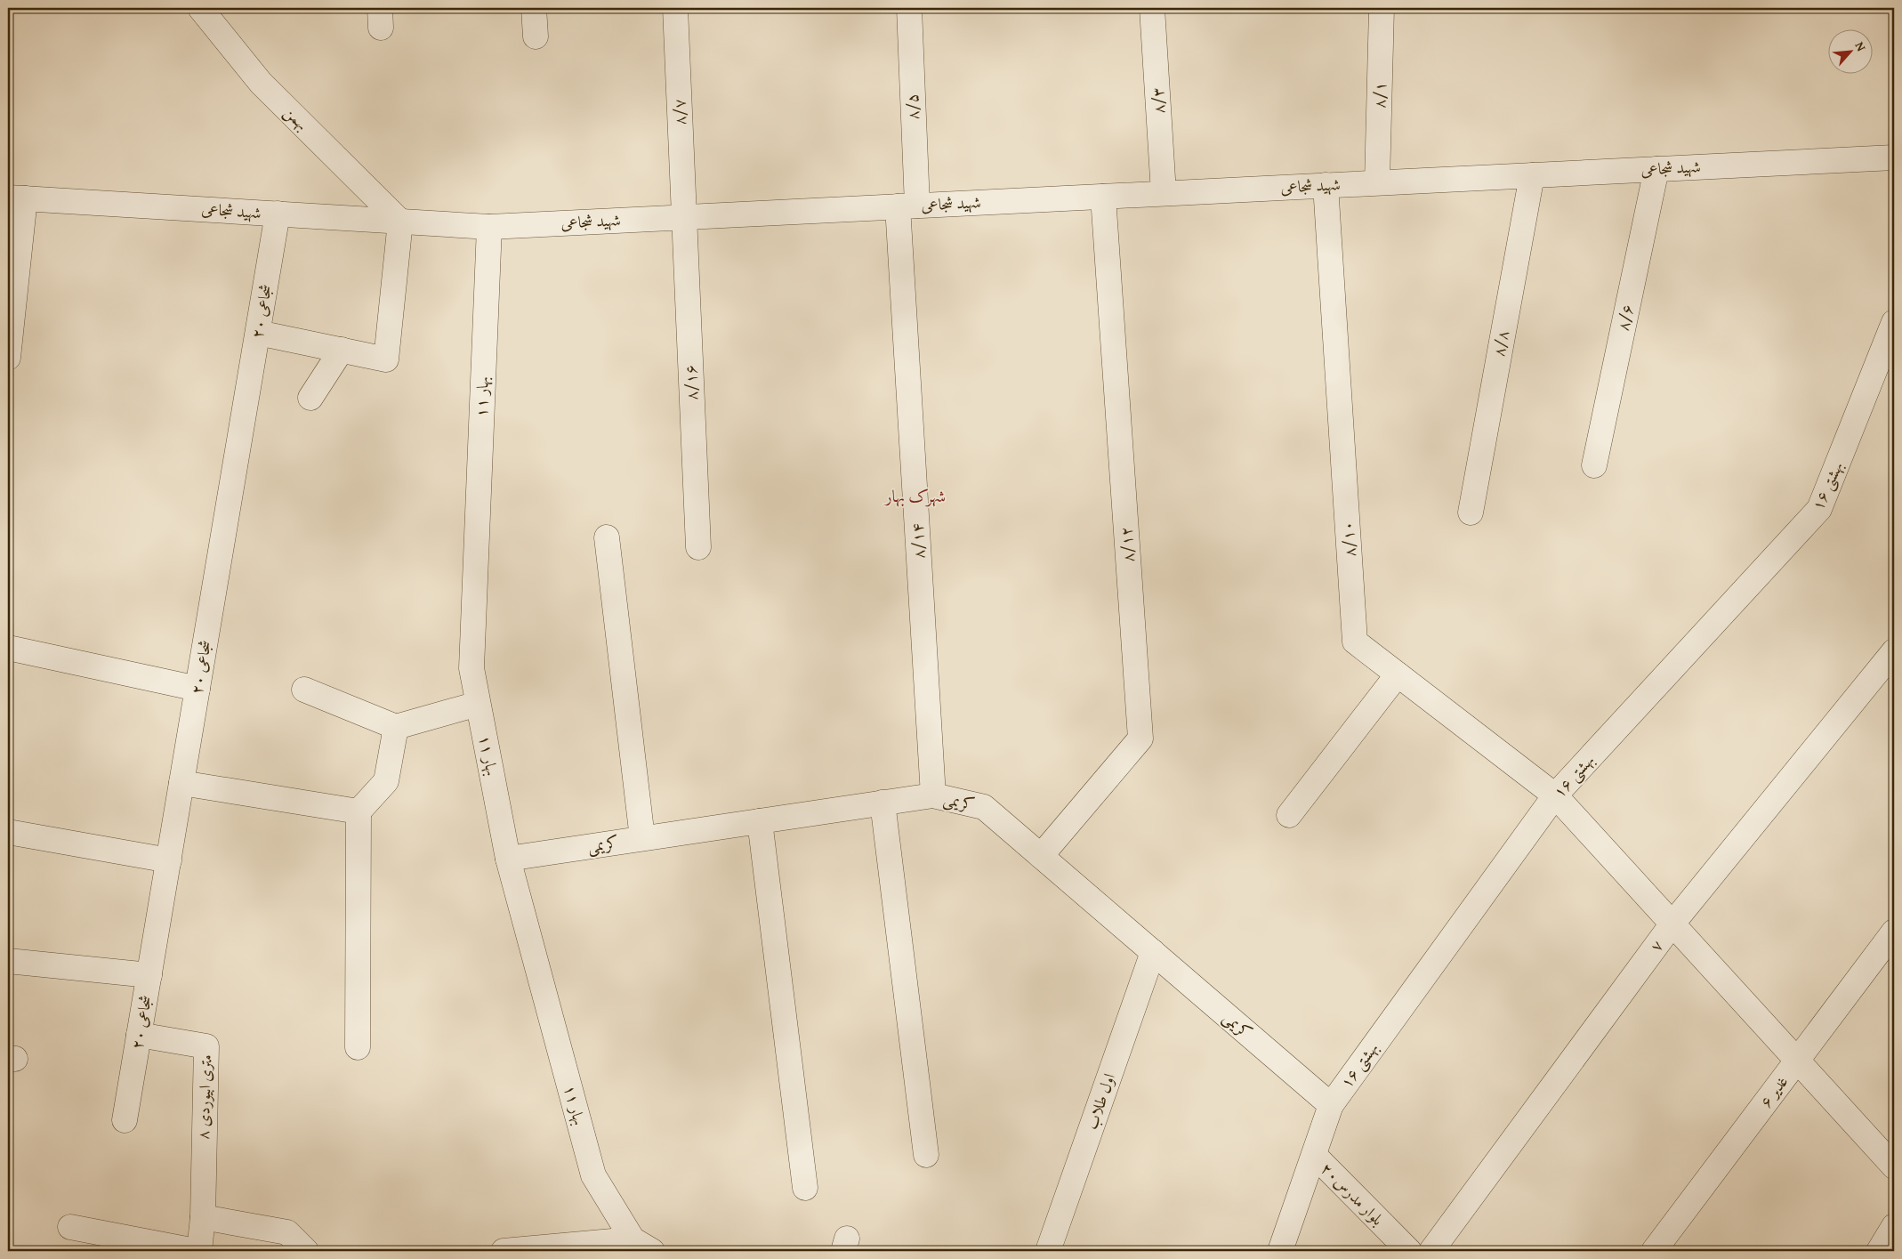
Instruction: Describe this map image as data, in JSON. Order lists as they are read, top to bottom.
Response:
{
  "streets": {
    "street": [
      "۸/۱",
      "۸/۳",
      "۸/۵",
      "۸/۷",
      "بهمن",
      "شهید شجاعی",
      "شجاعی ۲۰",
      "۸/۶",
      "۸/۸",
      "۸/۱۶",
      "بهار ۱۱",
      "۱۶ بهشتی",
      "۸/۱۰",
      "۸/۱۴",
      "۸/۱۲",
      "کریمی",
      "۷",
      "غدیر ۶",
      "۸ متری ابیوردی",
      "اول طلاب",
      "بلوار مدرس۲۰"
    ]
  },
  "crossings": [
    ["۸/۱", "شهید شجاعی"],
    ["۸/۳", "شهید شجاعی"],
    ["۸/۵", "شهید شجاعی"],
    ["۸/۵", "۸/۱۴"],
    ["۸/۷", "شهید شجاعی"],
    ["۸/۷", "۸/۱۶"],
    ["بهمن", "شهید شجاعی"],
    ["شهید شجاعی", "شجاعی ۲۰"],
    ["شهید شجاعی", "۸/۶"],
    ["شهید شجاعی", "۸/۸"],
    ["شهید شجاعی", "۸/۱۶"],
    ["شهید شجاعی", "بهار ۱۱"],
    ["شهید شجاعی", "۸/۱۰"],
    ["شهید شجاعی", "۸/۱۴"],
    ["شهید شجاعی", "۸/۱۲"],
    ["شجاعی ۲۰", "۸ متری ابیوردی"],
    ["بهار ۱۱", "کریمی"],
    ["۱۶ بهشتی", "۸/۱۰"],
    ["۱۶ بهشتی", "کریمی"],
    ["۱۶ بهشتی", "بلوار مدرس۲۰"],
    ["۸/۱۰", "۷"],
    ["۸/۱۰", "غدیر ۶"],
    ["۸/۱۴", "کریمی"],
    ["۸/۱۲", "کریمی"],
    ["کریمی", "اول طلاب"]
  ],
  "districts": ["شهرک بهار"],
  "north": "top right"
}
